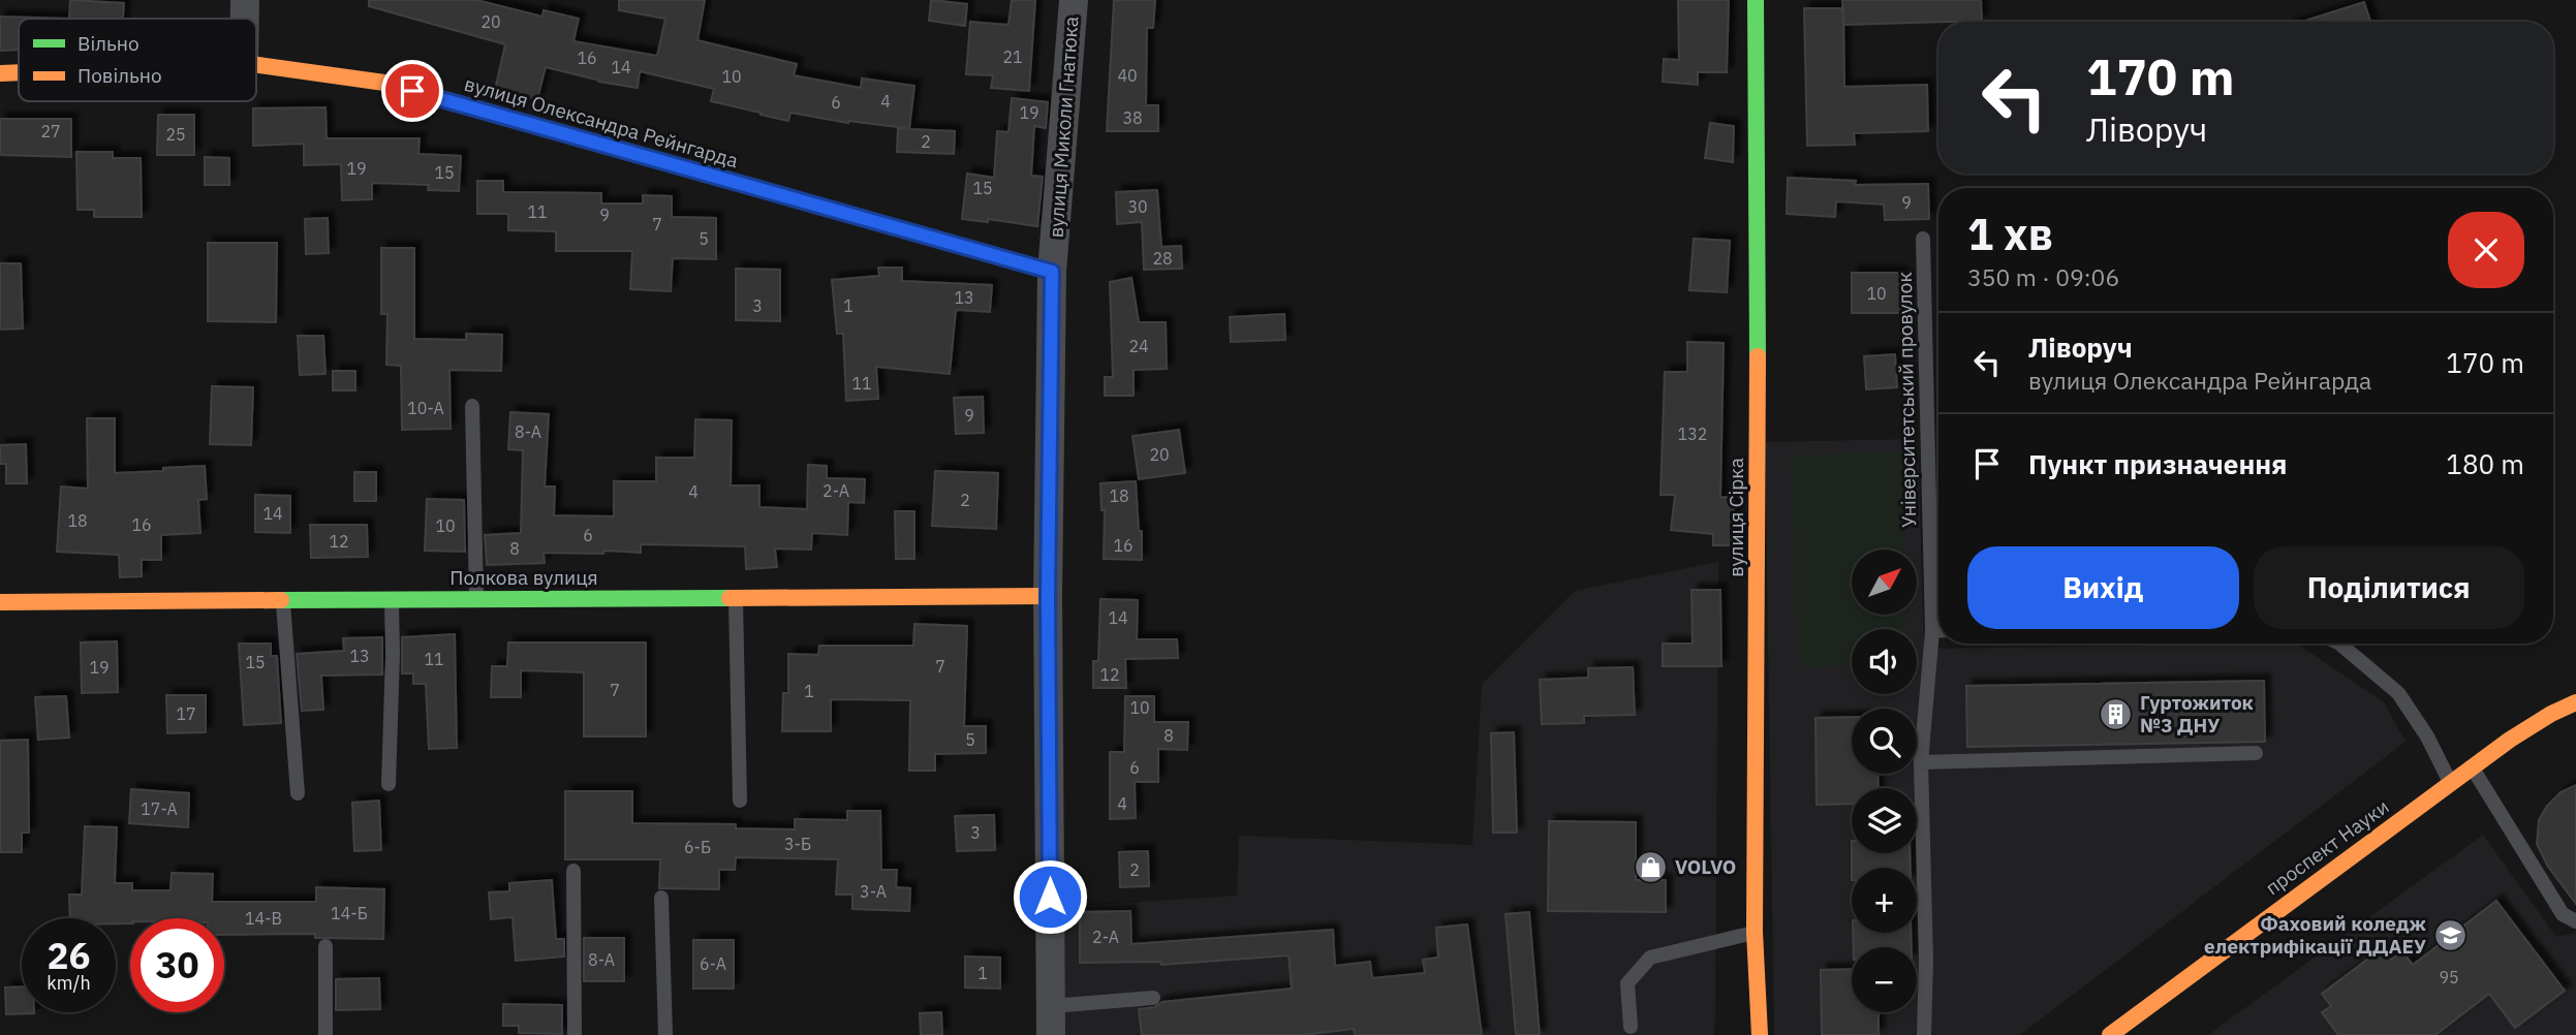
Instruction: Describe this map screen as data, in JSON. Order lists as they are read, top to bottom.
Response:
{
  "streets": {
    "street": [
      "вулиця Олександра Рейнгарда",
      "вулиця Миколи Гнатюка",
      "вулиця Сірка",
      "Полкова вулиця",
      "проспект Науки"
    ],
    "lane": ["Університетський провулок"]
  },
  "crossings": [
    ["вулиця Олександра Рейнгарда", "вулиця Миколи Гнатюка"],
    ["вулиця Миколи Гнатюка", "Полкова вулиця"]
  ],
  "places": {
    "building": ["Гуртожиток №3 ДНУ"],
    "shop": ["VOLVO"],
    "school or university": ["Фаховий коледж електрифікації ДДАЕУ"]
  },
  "house_numbers": [
    "20",
    "21",
    "16",
    "14",
    "40",
    "10",
    "4",
    "6",
    "19",
    "38",
    "27",
    "25",
    "2",
    "19",
    "15",
    "15",
    "9",
    "30",
    "11",
    "9",
    "7",
    "5",
    "28",
    "10",
    "13",
    "3",
    "1",
    "24",
    "11",
    "10-А",
    "9",
    "8-А",
    "132",
    "20",
    "2-А",
    "4",
    "18",
    "2",
    "14",
    "18",
    "16",
    "10",
    "6",
    "12",
    "16",
    "8",
    "14",
    "13",
    "11",
    "15",
    "7",
    "19",
    "12",
    "7",
    "1",
    "10",
    "17",
    "8",
    "5",
    "6",
    "4",
    "17-А",
    "3",
    "3-Б",
    "6-Б",
    "2",
    "3-А",
    "14-Б",
    "14-В",
    "2-А",
    "8-А",
    "6-А",
    "1",
    "95"
  ],
  "legend": ["Вільно", "Повільно"],
  "north": "top right",
  "page": {
    "turn": ["170 m", "Ліворуч"],
    "heading": ["1 хв", "350 m · 09:06"],
    "list": [
      {
        "name": "Ліворуч",
        "note": "вулиця Олександра Рейнгарда",
        "value": "170 m"
      },
      {
        "name": "Пункт призначення",
        "value": "180 m"
      }
    ],
    "buttons": ["Вихід", "Поділитися"],
    "map_buttons": ["+", "−"],
    "speed": "26 km/h",
    "limit": "30"
  }
}
